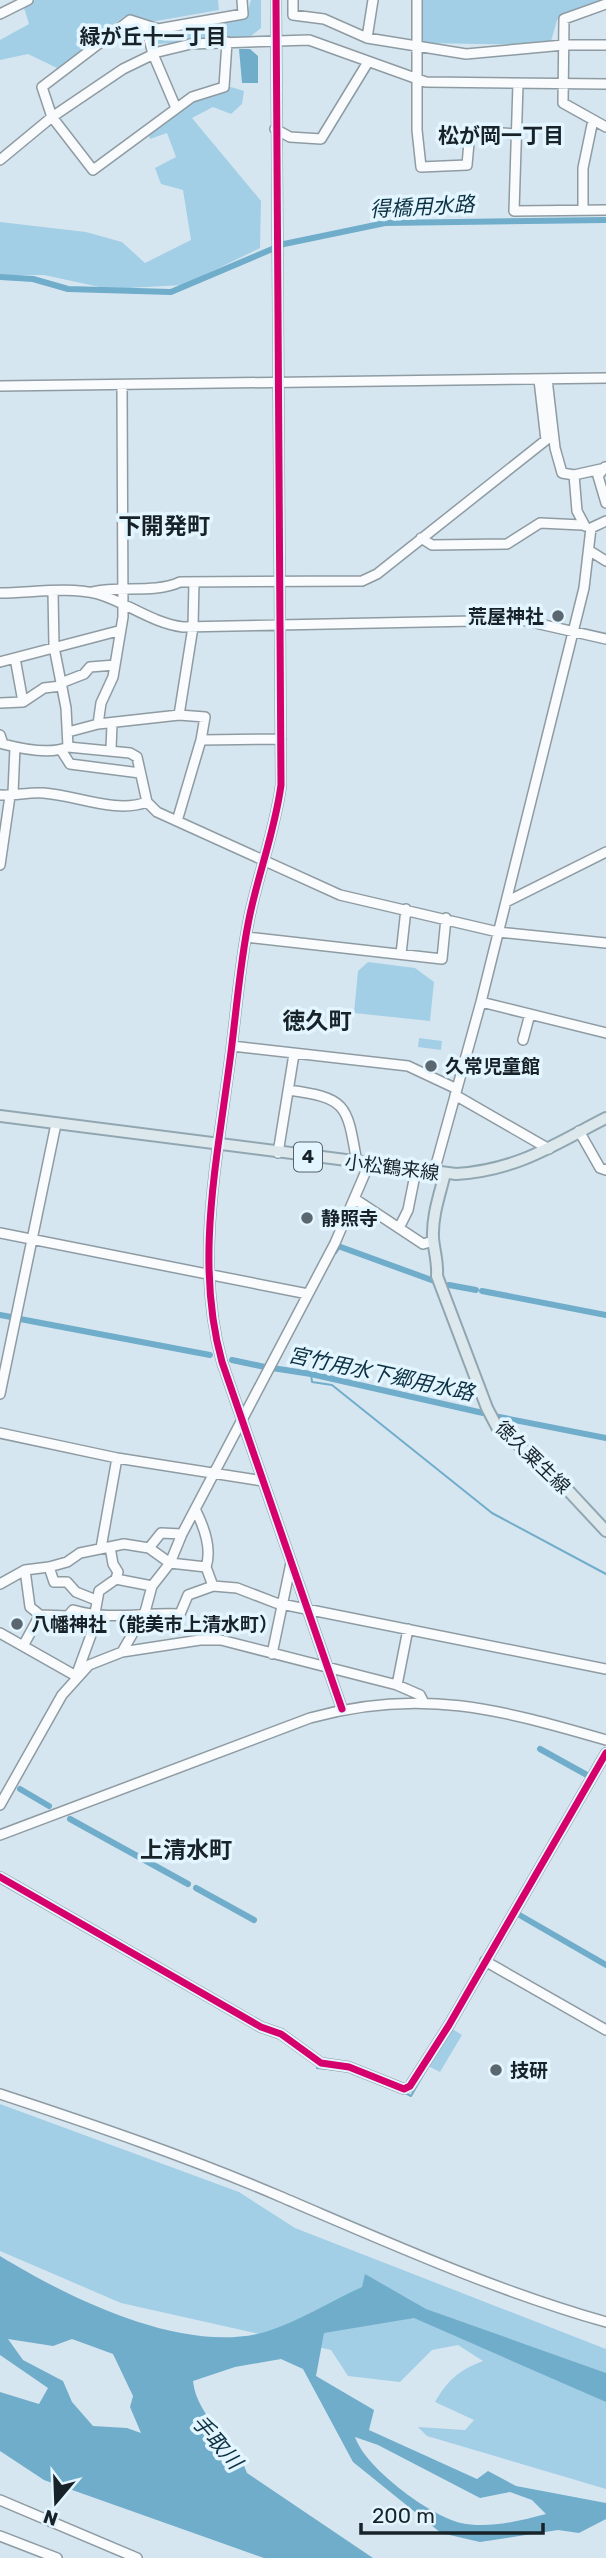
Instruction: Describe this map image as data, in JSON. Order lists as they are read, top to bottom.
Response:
{
  "streets": {
    "main road": ["4", "小松鶴来線", "徳久粟生線"]
  },
  "crossings": [
    ["小松鶴来線", "徳久粟生線"]
  ],
  "districts": [
    "緑が丘十一丁目",
    "松が岡一丁目",
    "下開発町",
    "徳久町",
    "上清水町"
  ],
  "water": ["得橋用水路", "宮竹用水下郷用水路", "手取川"],
  "places": [
    "荒屋神社",
    "久常児童館",
    "静照寺",
    "八幡神社（能美市上清水町）",
    "技研"
  ],
  "scale_bar": "200 m",
  "north": "bottom"
}
